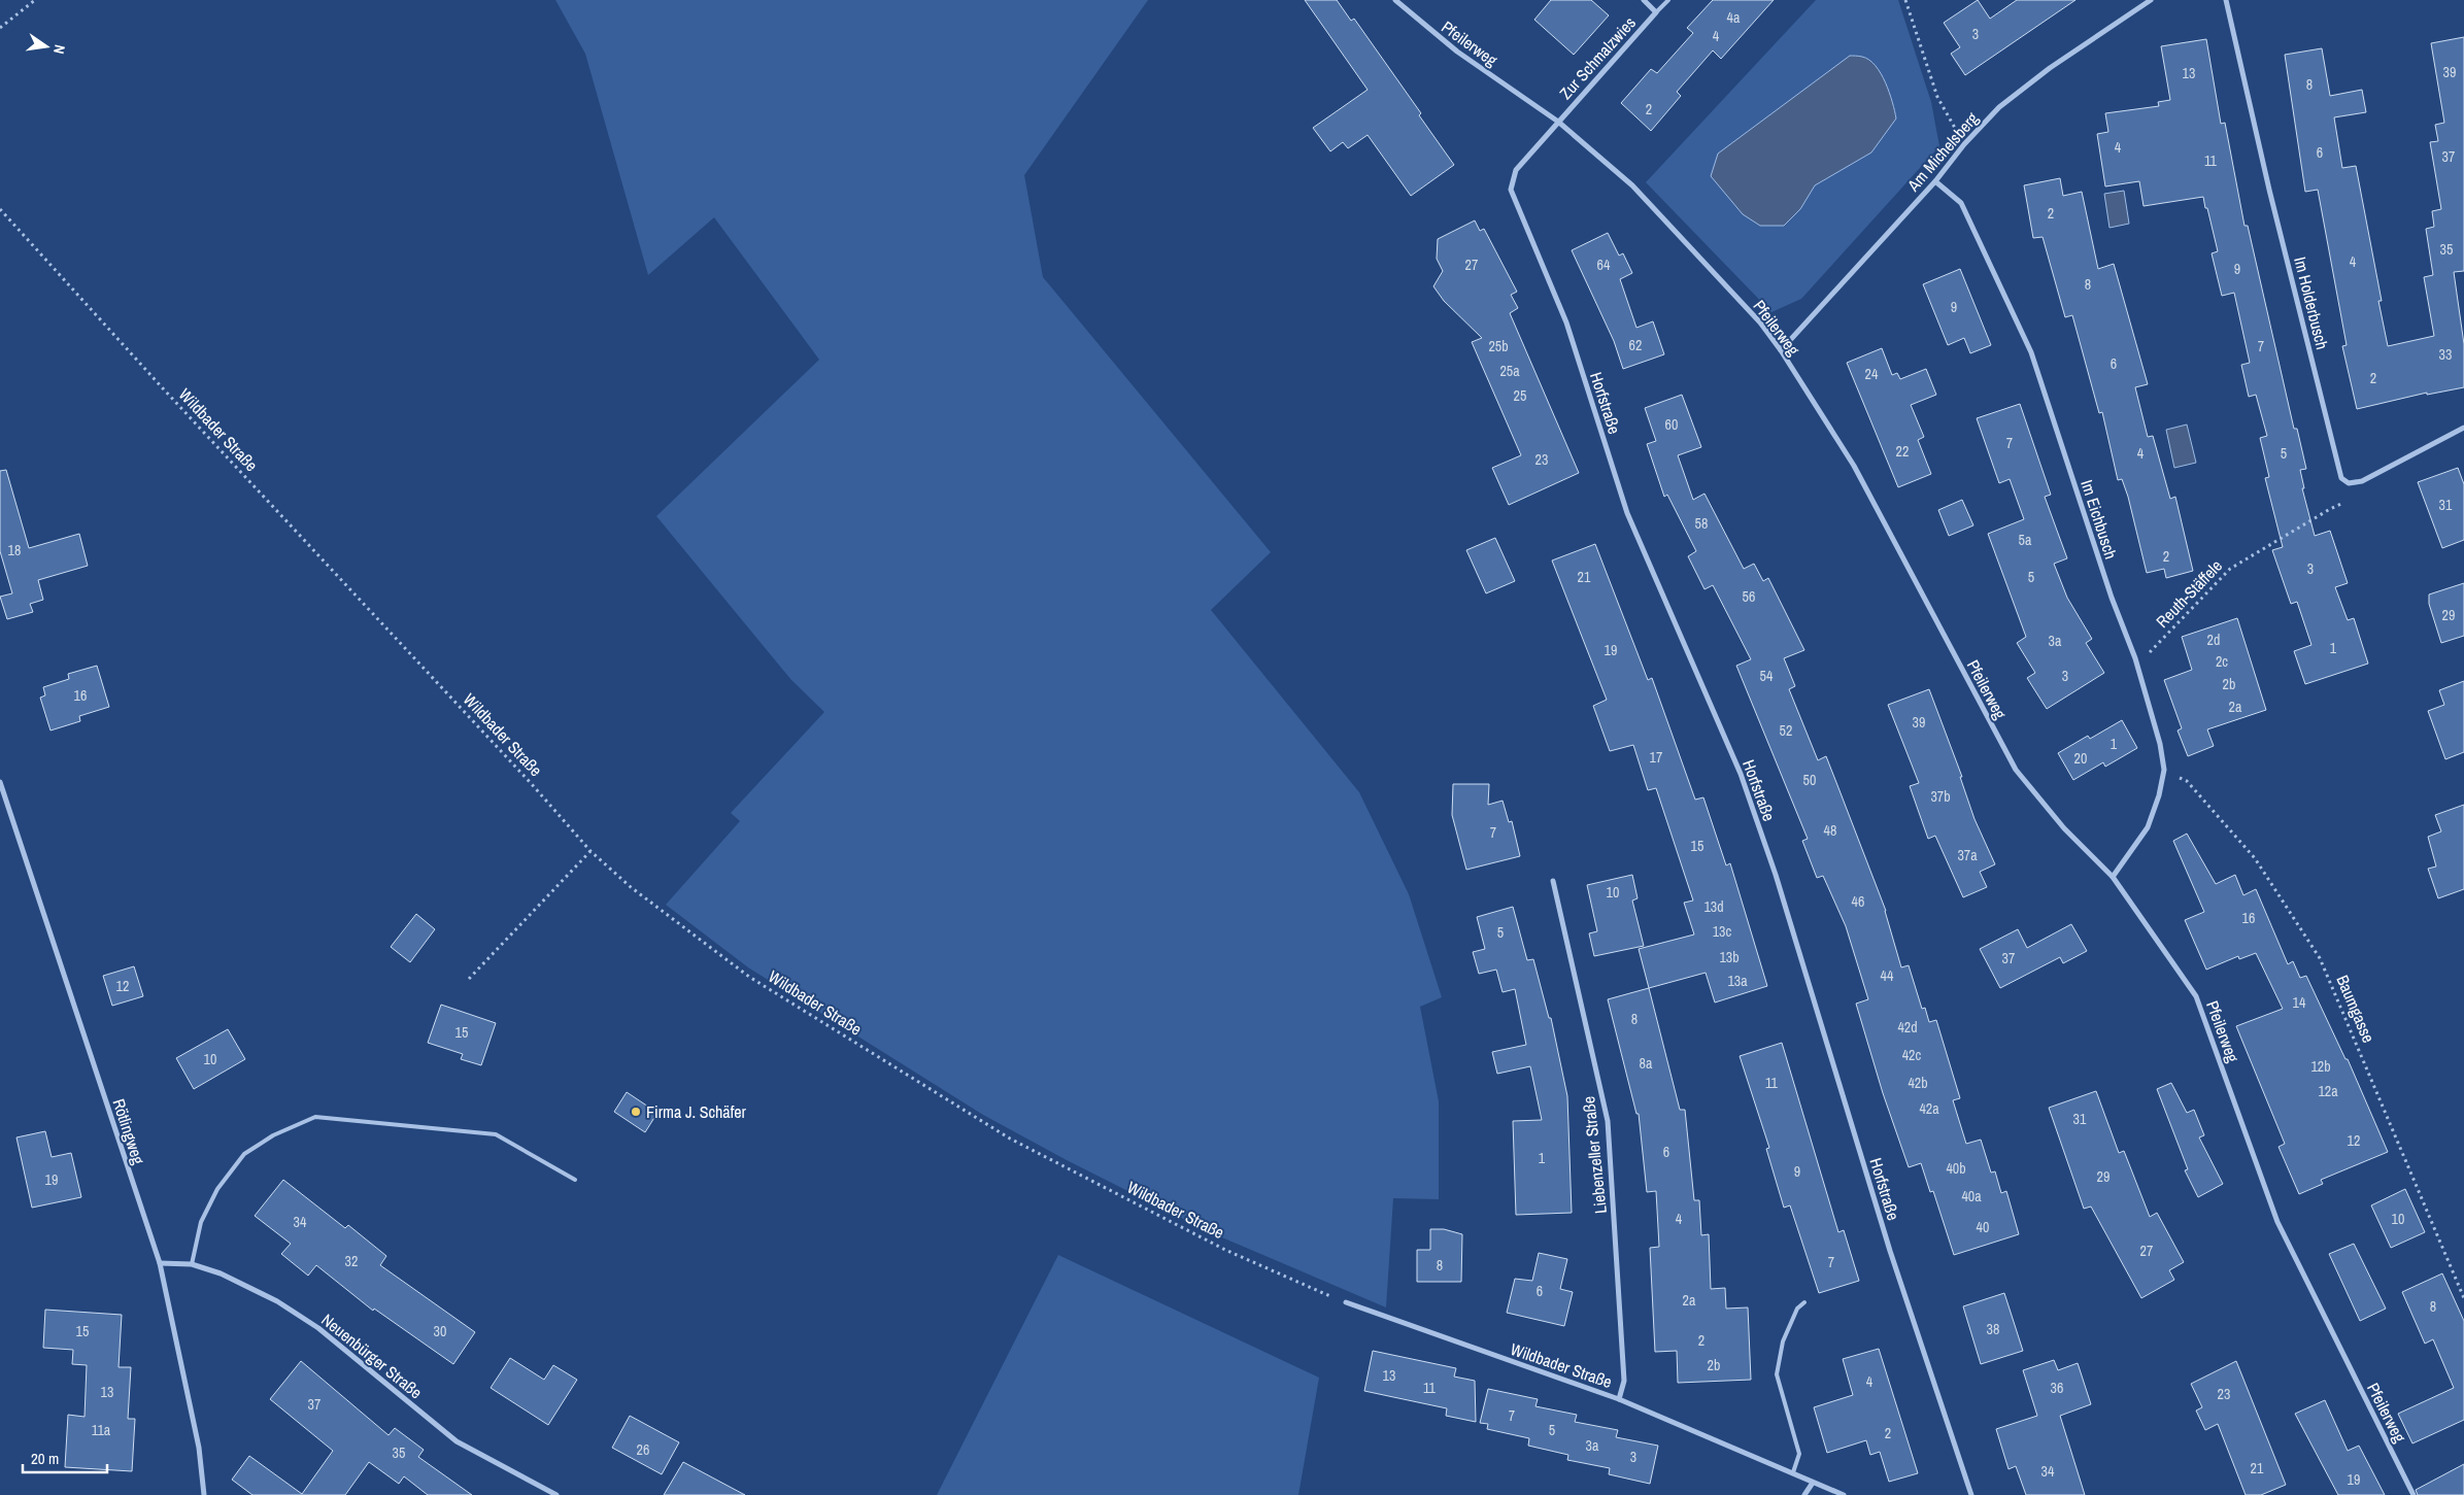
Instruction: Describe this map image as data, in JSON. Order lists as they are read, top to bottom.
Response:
{
  "streets": {
    "street": [
      "Pfeilerweg",
      "Zur Schmalzwies",
      "Am Michelsberg",
      "Im Holderbusch",
      "Horfstraße",
      "Wildbader Straße",
      "Im Eichbusch",
      "Rötlingweg",
      "Liebenzeller Straße",
      "Neuenbürger Straße"
    ],
    "path": ["Reuth-Stäffele", "Baumgasse"]
  },
  "crossings": [
    ["Pfeilerweg", "Zur Schmalzwies"],
    ["Pfeilerweg", "Am Michelsberg"],
    ["Pfeilerweg", "Horfstraße"],
    ["Pfeilerweg", "Im Eichbusch"],
    ["Zur Schmalzwies", "Horfstraße"],
    ["Am Michelsberg", "Im Eichbusch"],
    ["Wildbader Straße", "Liebenzeller Straße"],
    ["Im Eichbusch", "Baumgasse"],
    ["Rötlingweg", "Neuenbürger Straße"]
  ],
  "places": ["Firma J. Schäfer"],
  "house_numbers": [
    "4a",
    "3",
    "4",
    "39",
    "13",
    "8",
    "2",
    "4",
    "6",
    "37",
    "11",
    "2",
    "35",
    "4",
    "27",
    "64",
    "9",
    "8",
    "9",
    "62",
    "25b",
    "7",
    "33",
    "6",
    "25a",
    "24",
    "2",
    "25",
    "60",
    "7",
    "22",
    "4",
    "5",
    "23",
    "31",
    "58",
    "5a",
    "18",
    "2",
    "3",
    "21",
    "5",
    "56",
    "29",
    "2d",
    "3a",
    "1",
    "19",
    "2c",
    "54",
    "3",
    "2b",
    "16",
    "2a",
    "39",
    "52",
    "1",
    "17",
    "20",
    "50",
    "37b",
    "48",
    "7",
    "15",
    "37a",
    "10",
    "46",
    "13d",
    "16",
    "13c",
    "5",
    "13b",
    "37",
    "44",
    "13a",
    "12",
    "14",
    "8",
    "42d",
    "15",
    "42c",
    "10",
    "8a",
    "12b",
    "11",
    "42b",
    "12a",
    "42a",
    "31",
    "12",
    "6",
    "1",
    "40b",
    "9",
    "29",
    "19",
    "40a",
    "4",
    "10",
    "34",
    "40",
    "27",
    "32",
    "7",
    "8",
    "6",
    "2a",
    "8",
    "38",
    "15",
    "30",
    "2",
    "2b",
    "13",
    "4",
    "11",
    "36",
    "13",
    "23",
    "37",
    "7",
    "11a",
    "5",
    "2",
    "3a",
    "26",
    "35",
    "3",
    "21",
    "34",
    "19"
  ],
  "scale_bar": "20 m",
  "north": "right"
}
